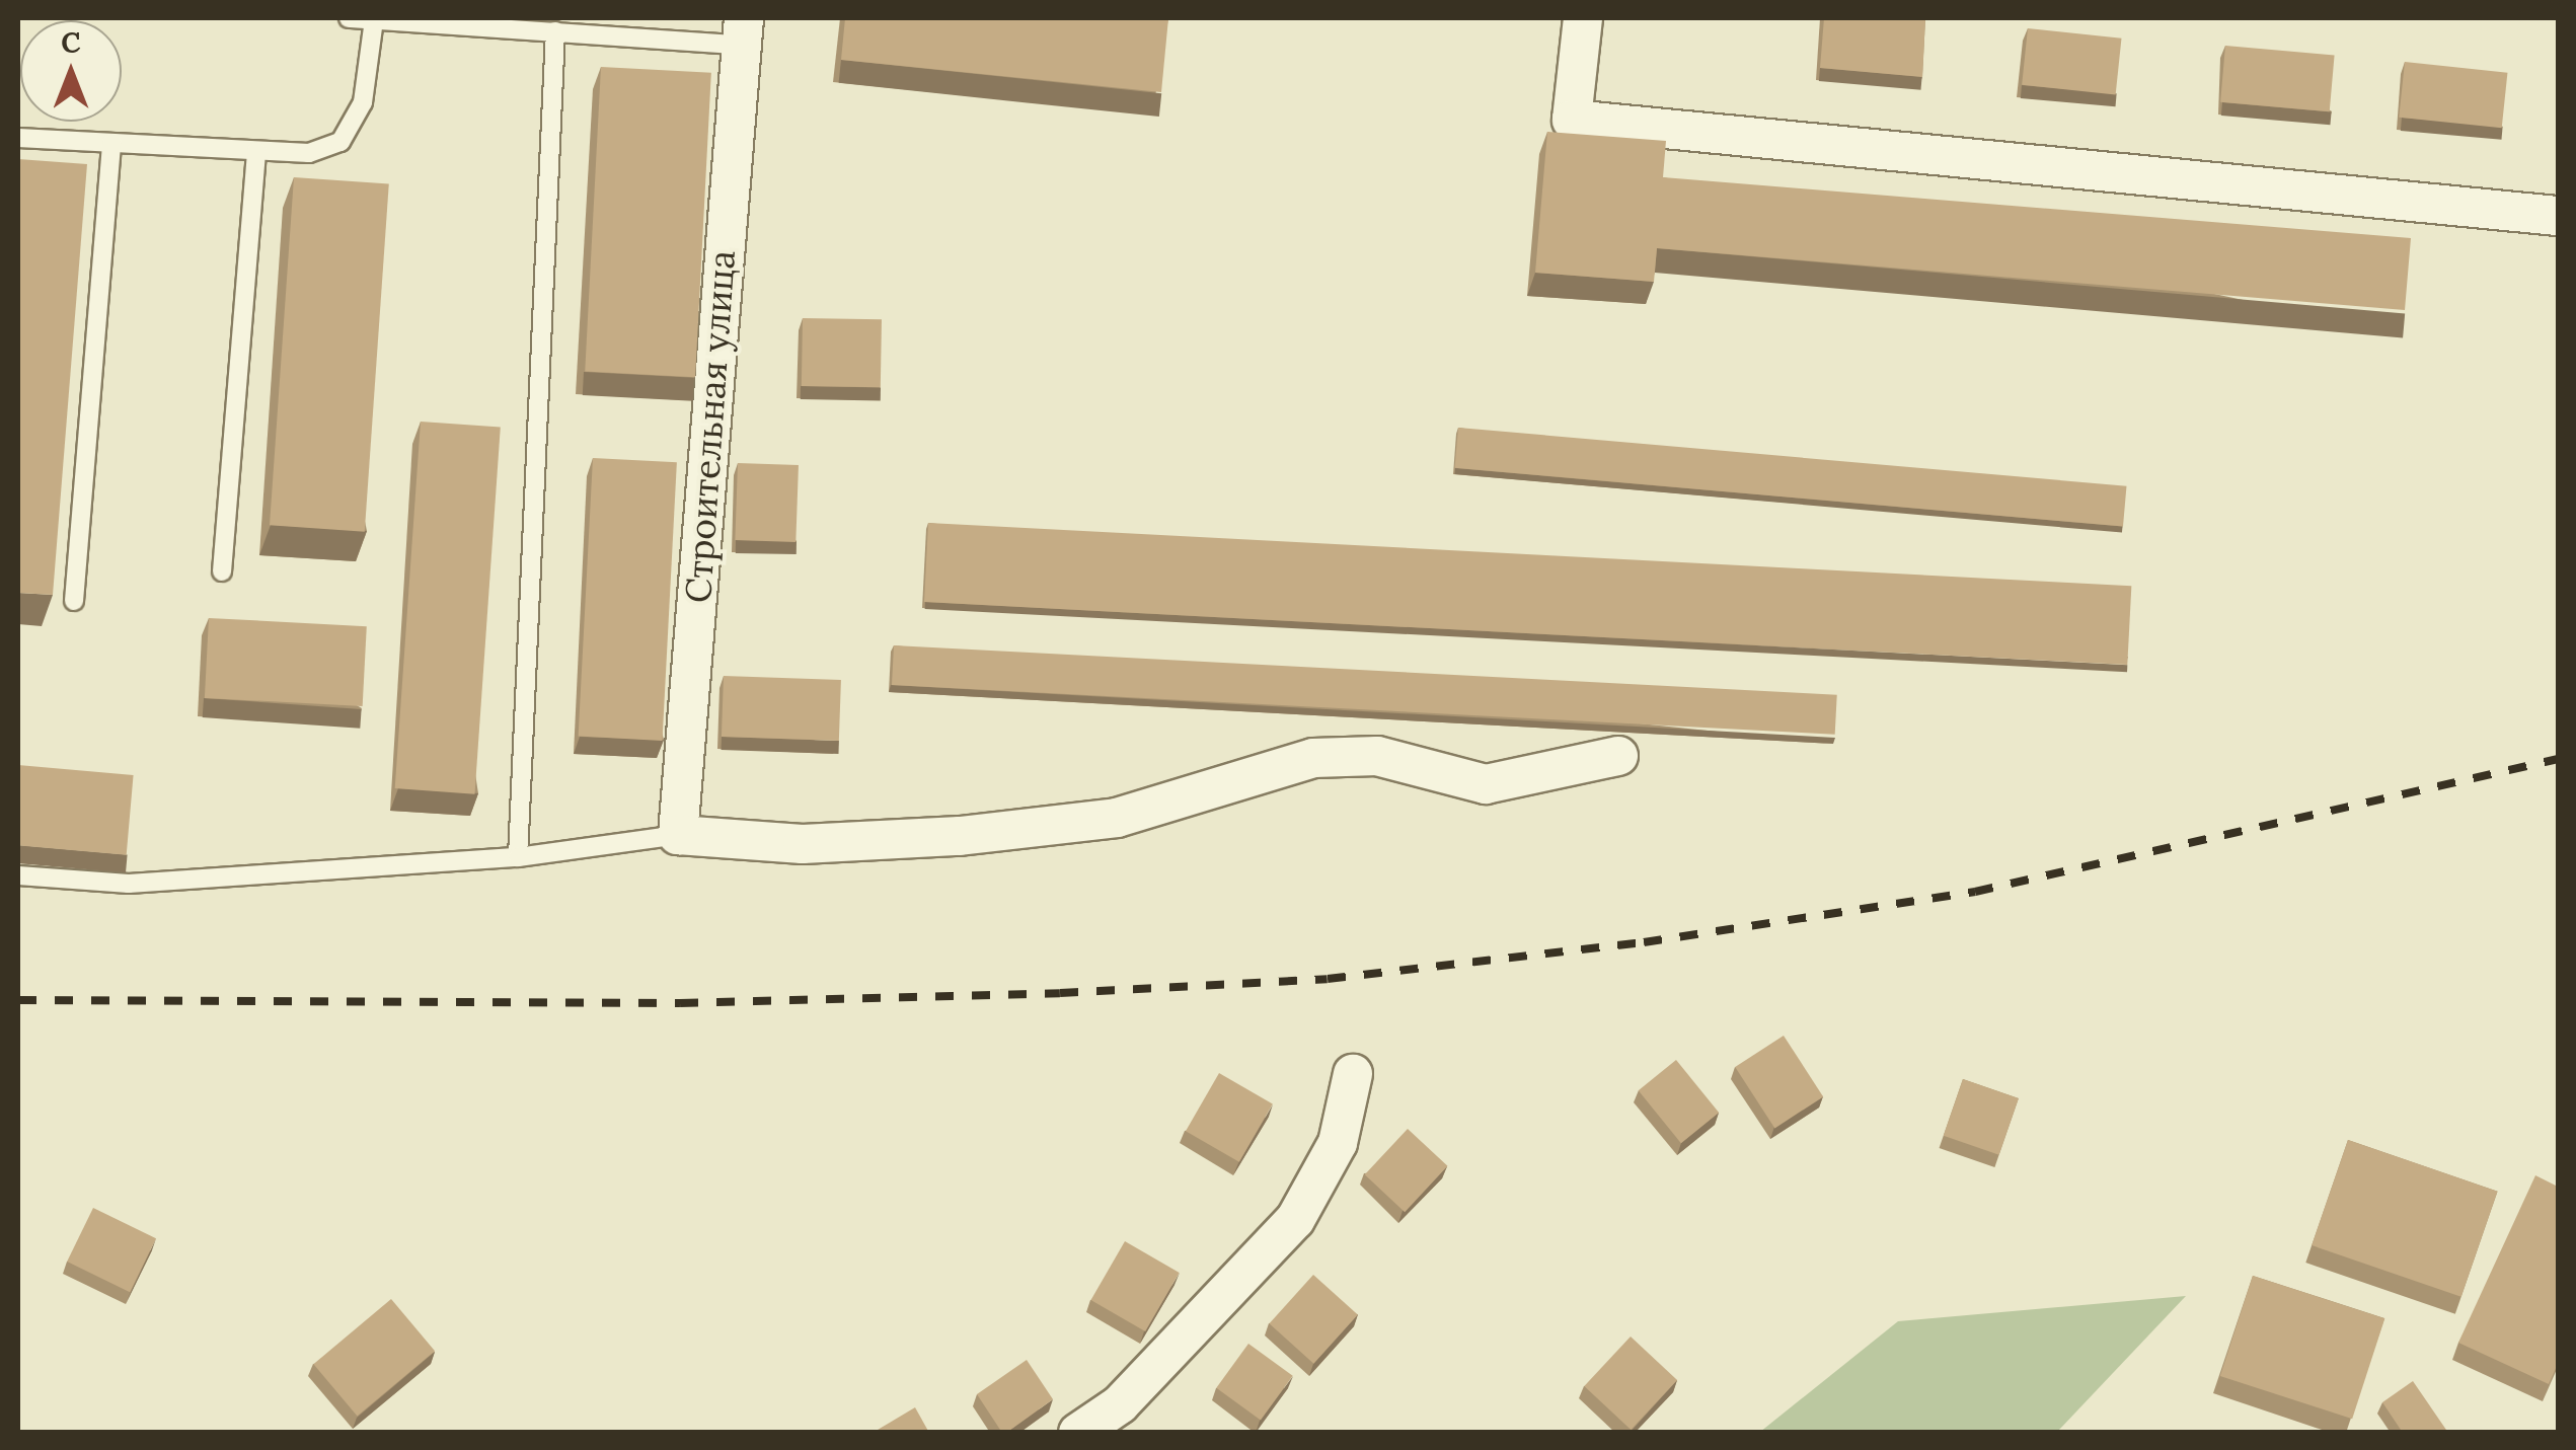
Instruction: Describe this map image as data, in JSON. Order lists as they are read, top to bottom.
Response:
{
  "streets": {
    "street": ["Строительная улица"]
  },
  "north": "top"
}
